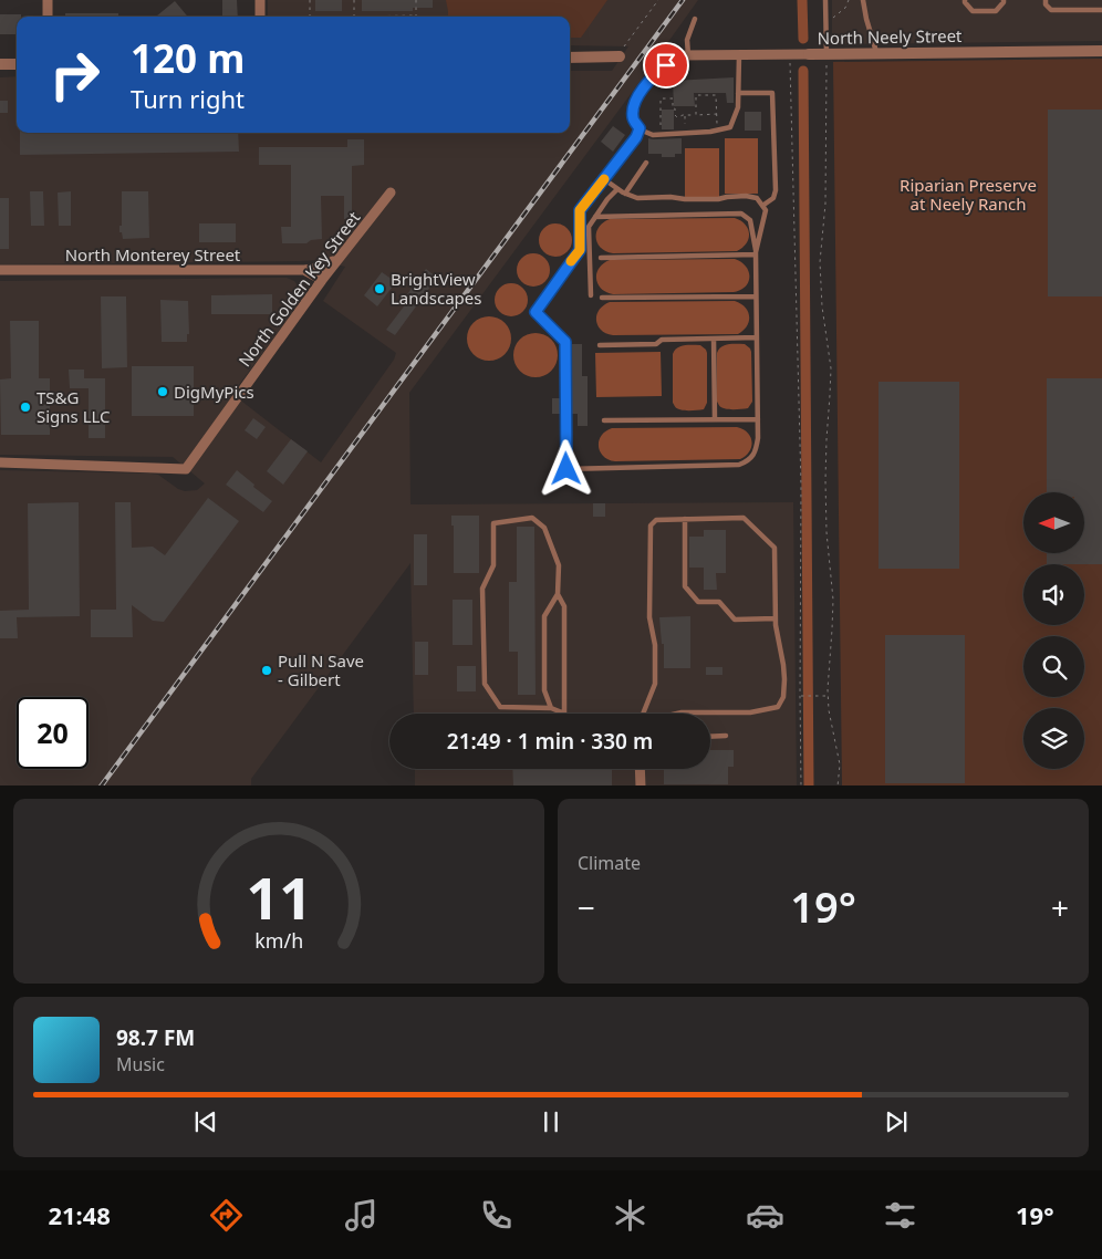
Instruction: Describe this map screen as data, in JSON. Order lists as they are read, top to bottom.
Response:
{
  "streets": {
    "street": ["North Neely Street", "North Monterey Street", "North Golden Key Street"]
  },
  "crossings": [
    ["North Monterey Street", "North Golden Key Street"]
  ],
  "parks": ["Riparian Preserve at Neely Ranch"],
  "places": [
    "BrightView Landscapes",
    "DigMyPics",
    "TS&G Signs LLC",
    "Pull N Save - Gilbert"
  ],
  "north": "left",
  "page": {
    "turn": ["120 m", "Turn right"],
    "limit": "20",
    "trip": "21:49 · 1 min · 330 m",
    "tile": "Climate",
    "heat": ["−", "19°", "+"],
    "song": ["98.7 FM", "Music"],
    "tabs": ["21:48", "19°"],
    "gauge": ["11", "km/h"]
  }
}
